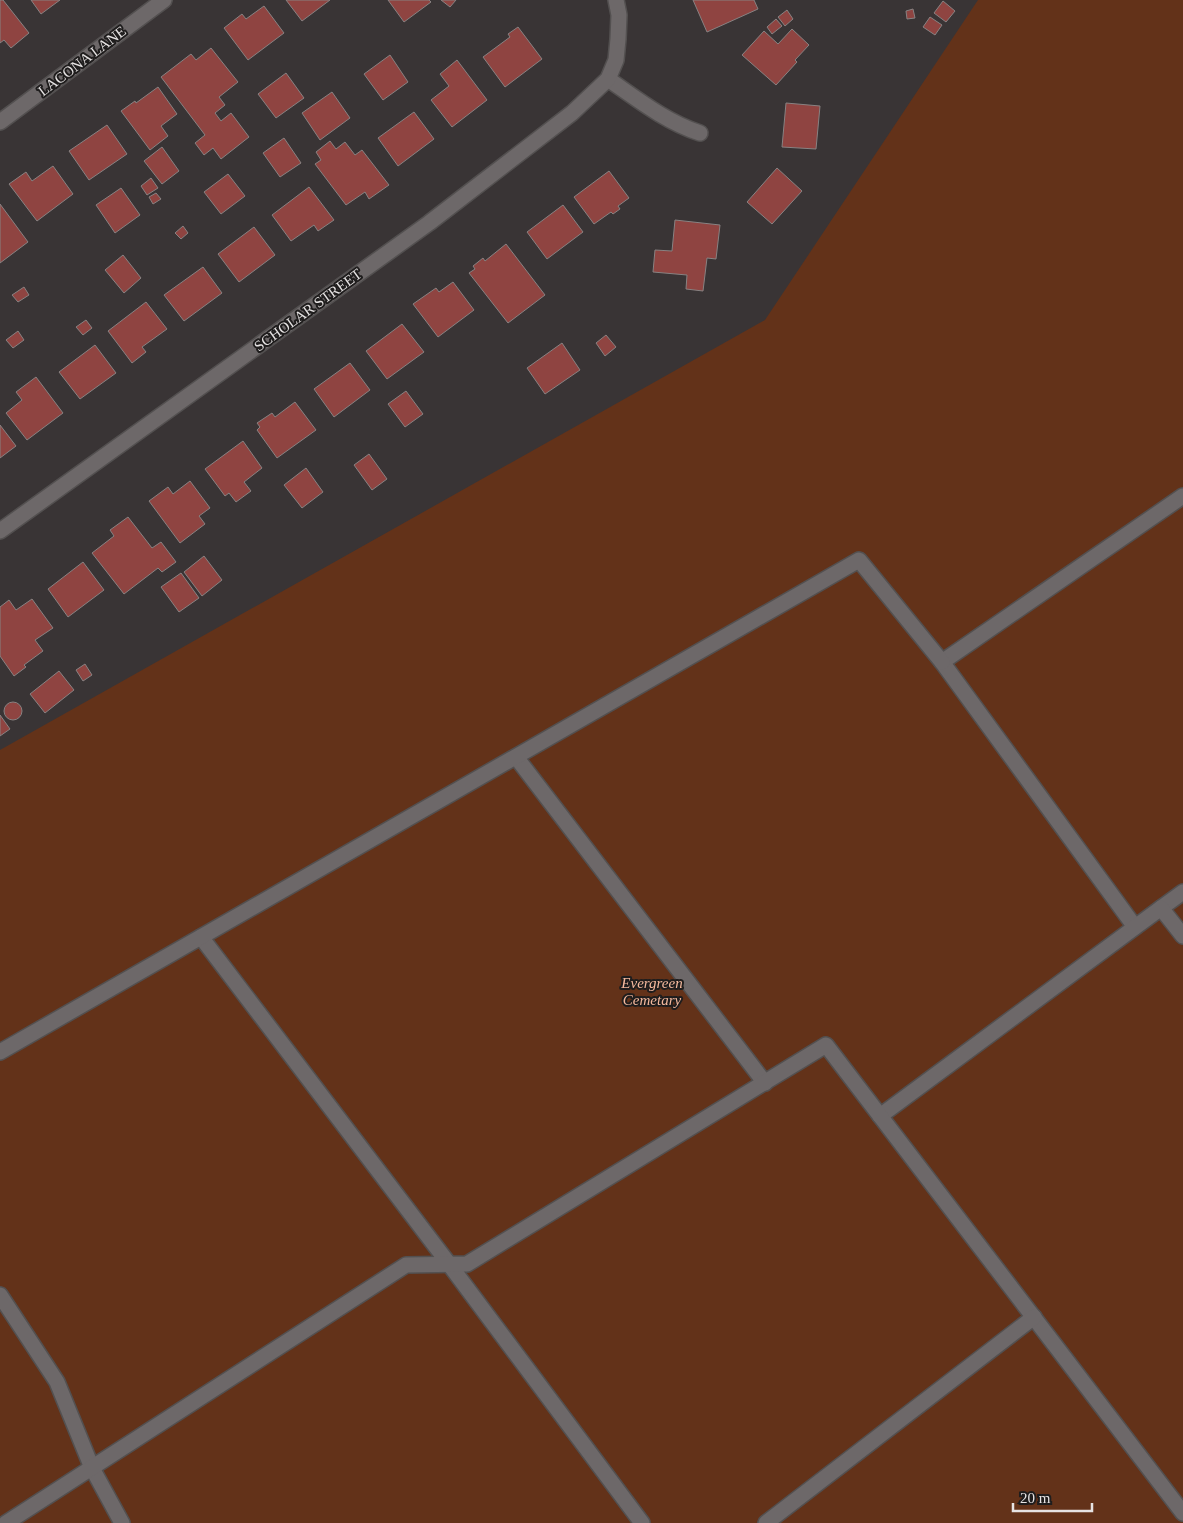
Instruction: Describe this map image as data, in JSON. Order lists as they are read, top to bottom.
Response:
{
  "streets": {
    "street": ["LACONA LANE", "SCHOLAR STREET"]
  },
  "parks": ["Evergreen Cemetary"],
  "scale_bar": "20 m"
}
